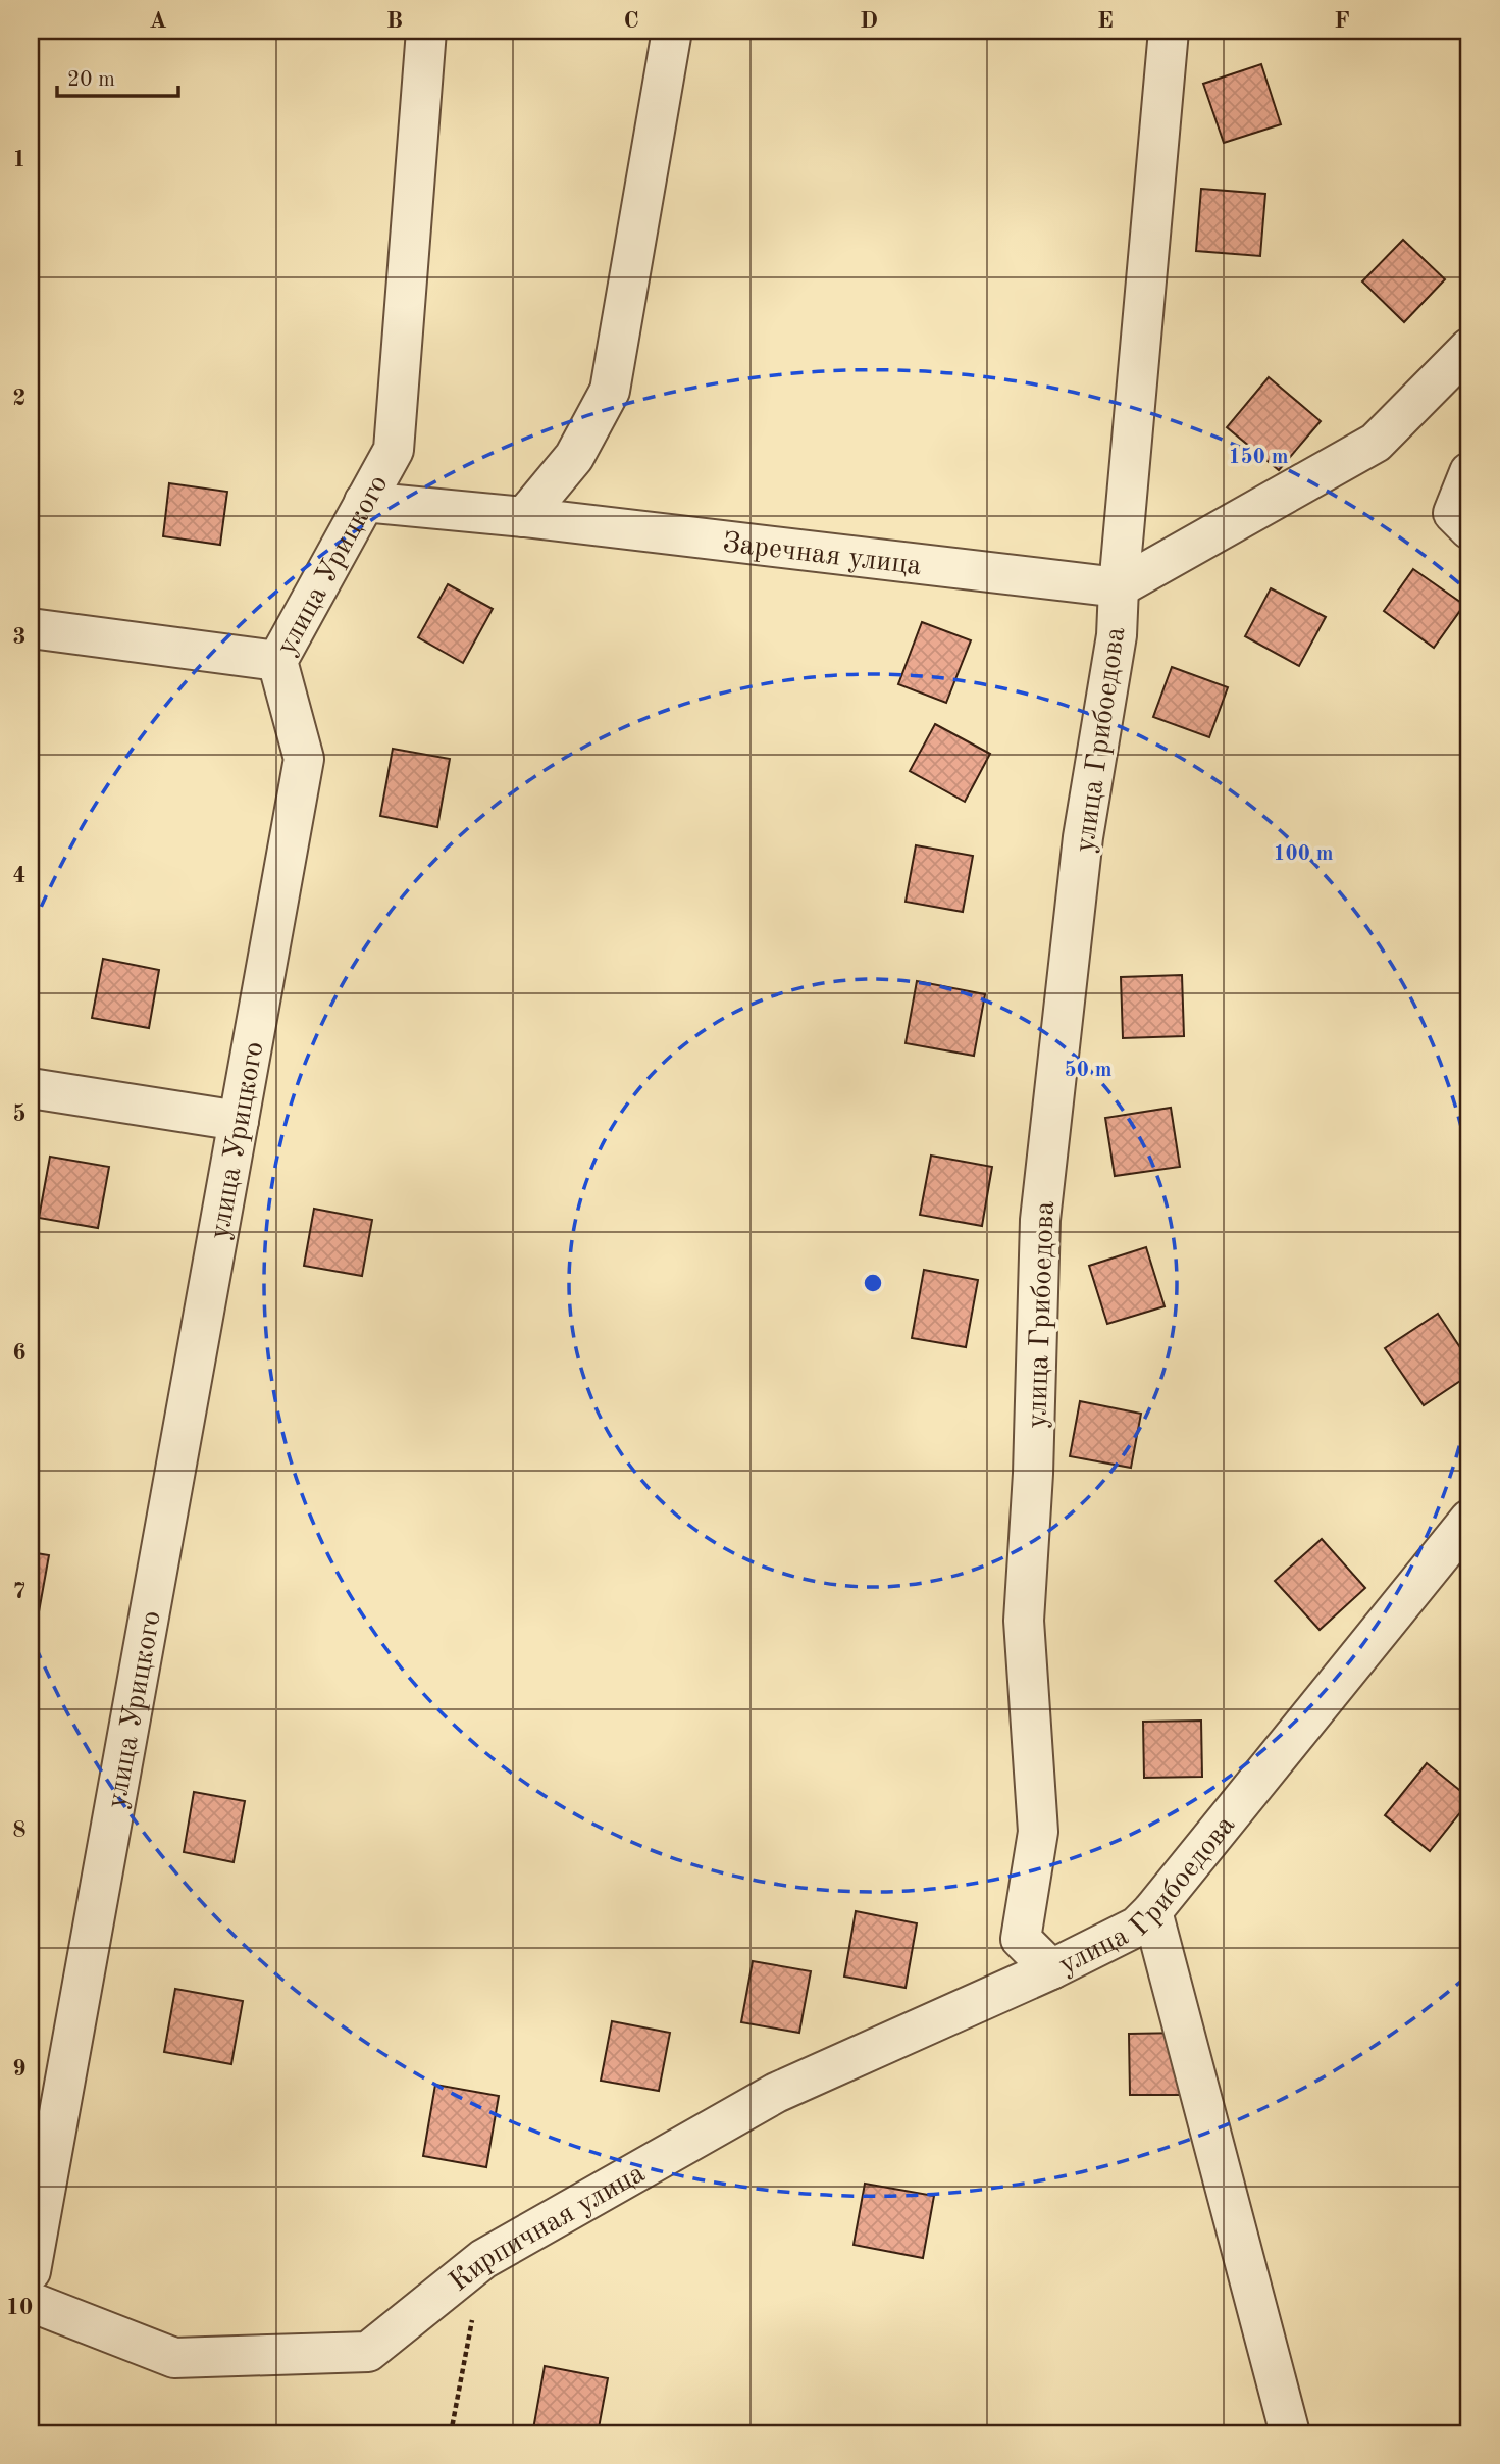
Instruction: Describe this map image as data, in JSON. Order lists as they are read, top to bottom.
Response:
{
  "streets": {
    "street": [
      "Заречная улица",
      "улица Урицкого",
      "улица Грибоедова",
      "Кирпичная улица"
    ]
  },
  "crossings": [
    ["Заречная улица", "улица Урицкого"],
    ["Заречная улица", "улица Грибоедова"],
    ["улица Грибоедова", "Кирпичная улица"]
  ],
  "scale_bar": "20 m",
  "grid": {
    "columns": [
      "A",
      "B",
      "C",
      "D",
      "E",
      "F"
    ],
    "rows": [
      "1",
      "2",
      "3",
      "4",
      "5",
      "6",
      "7",
      "8",
      "9",
      "10"
    ]
  },
  "rings": ["150 m", "100 m", "50 m"]
}
